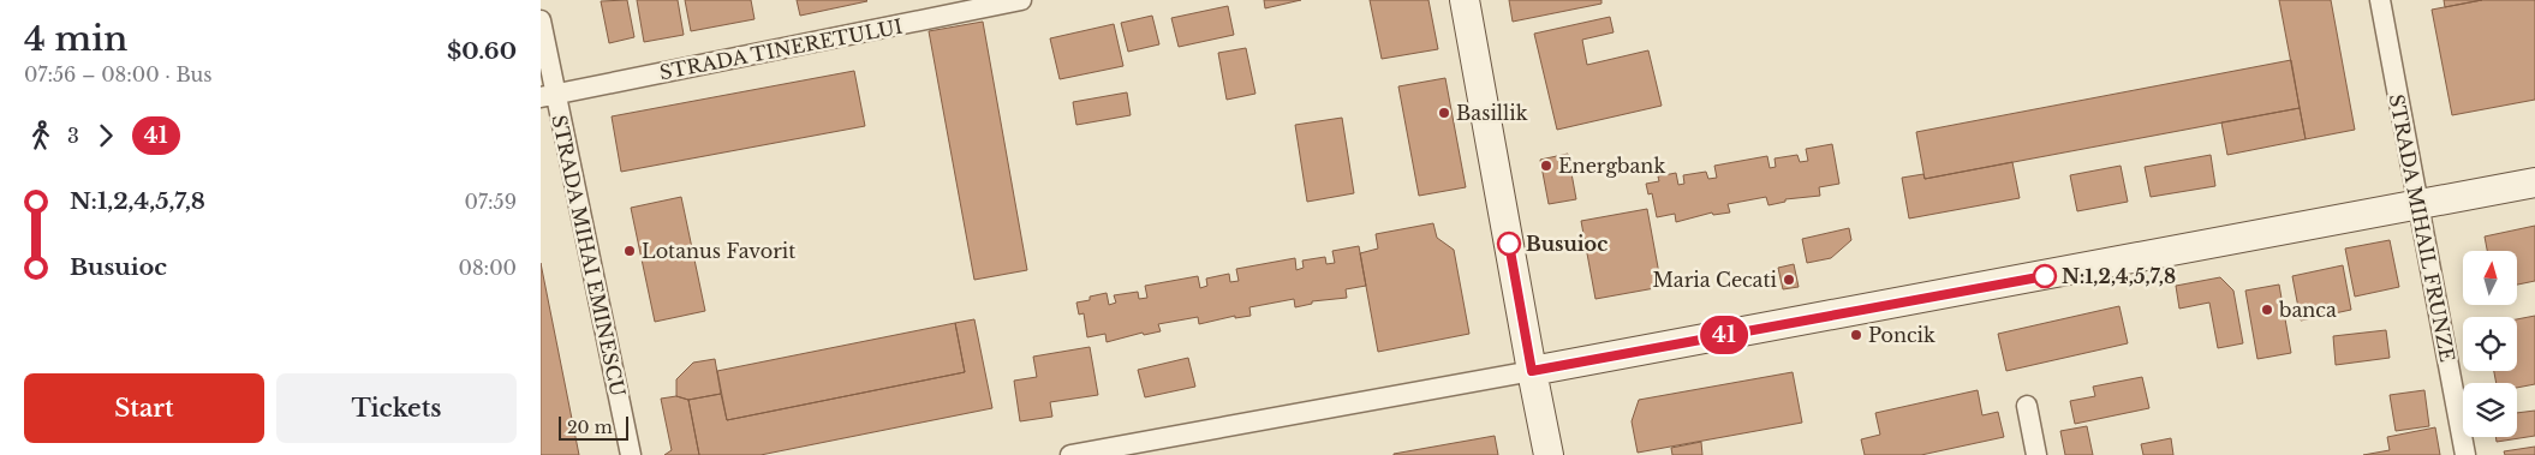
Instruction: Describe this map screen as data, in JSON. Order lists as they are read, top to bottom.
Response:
{
  "streets": {
    "street": ["STRADA TINERETULUI", "STRADA MIHAIL FRUNZE", "STRADA MIHAI EMINESCU"]
  },
  "crossings": [
    ["STRADA TINERETULUI", "STRADA MIHAI EMINESCU"]
  ],
  "places": [
    "Basillik",
    "Energbank",
    "Busuioc",
    "Lotanus Favorit",
    "N:1,2,4,5,7,8",
    "Maria Cecati",
    "banca",
    "Poncik"
  ],
  "lines": ["bus line 41"],
  "scale_bar": "20 m",
  "north": "top",
  "page": {
    "heading": ["4 min", "07:56 – 08:00 · Bus", "$0.60"],
    "on_map": "41",
    "legs": ["3", "41"],
    "list": [
      {
        "name": "N:1,2,4,5,7,8",
        "value": "07:59"
      },
      {
        "name": "Busuioc",
        "value": "08:00"
      }
    ],
    "buttons": ["Start", "Tickets"],
    "scale": "20 m"
  }
}
